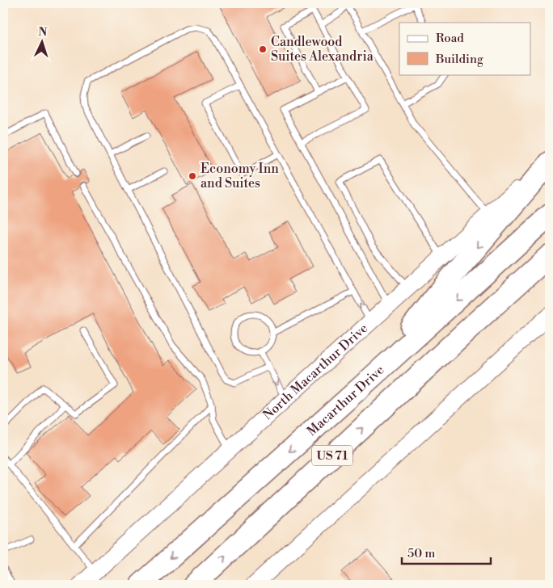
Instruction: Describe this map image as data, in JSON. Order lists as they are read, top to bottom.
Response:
{
  "streets": {
    "highway": ["Macarthur Drive", "US 71"],
    "street": ["North Macarthur Drive"]
  },
  "places": ["Candlewood Suites Alexandria", "Economy Inn and Suites"],
  "legend": ["Road", "Building"],
  "scale_bar": "50 m",
  "north": "top"
}
